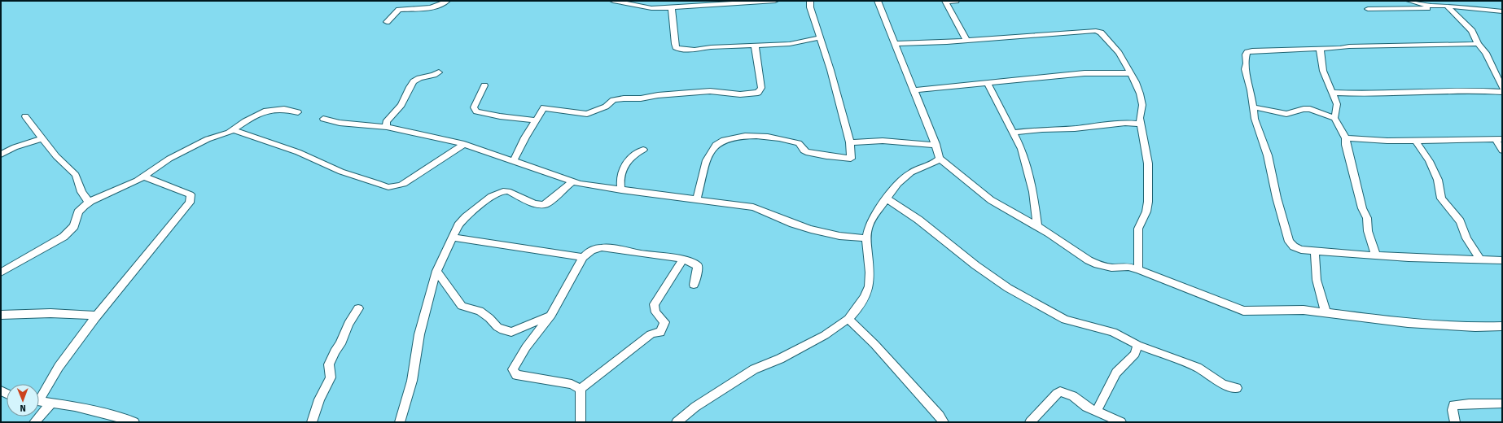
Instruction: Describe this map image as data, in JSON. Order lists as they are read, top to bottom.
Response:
{
  "north": "bottom"
}
